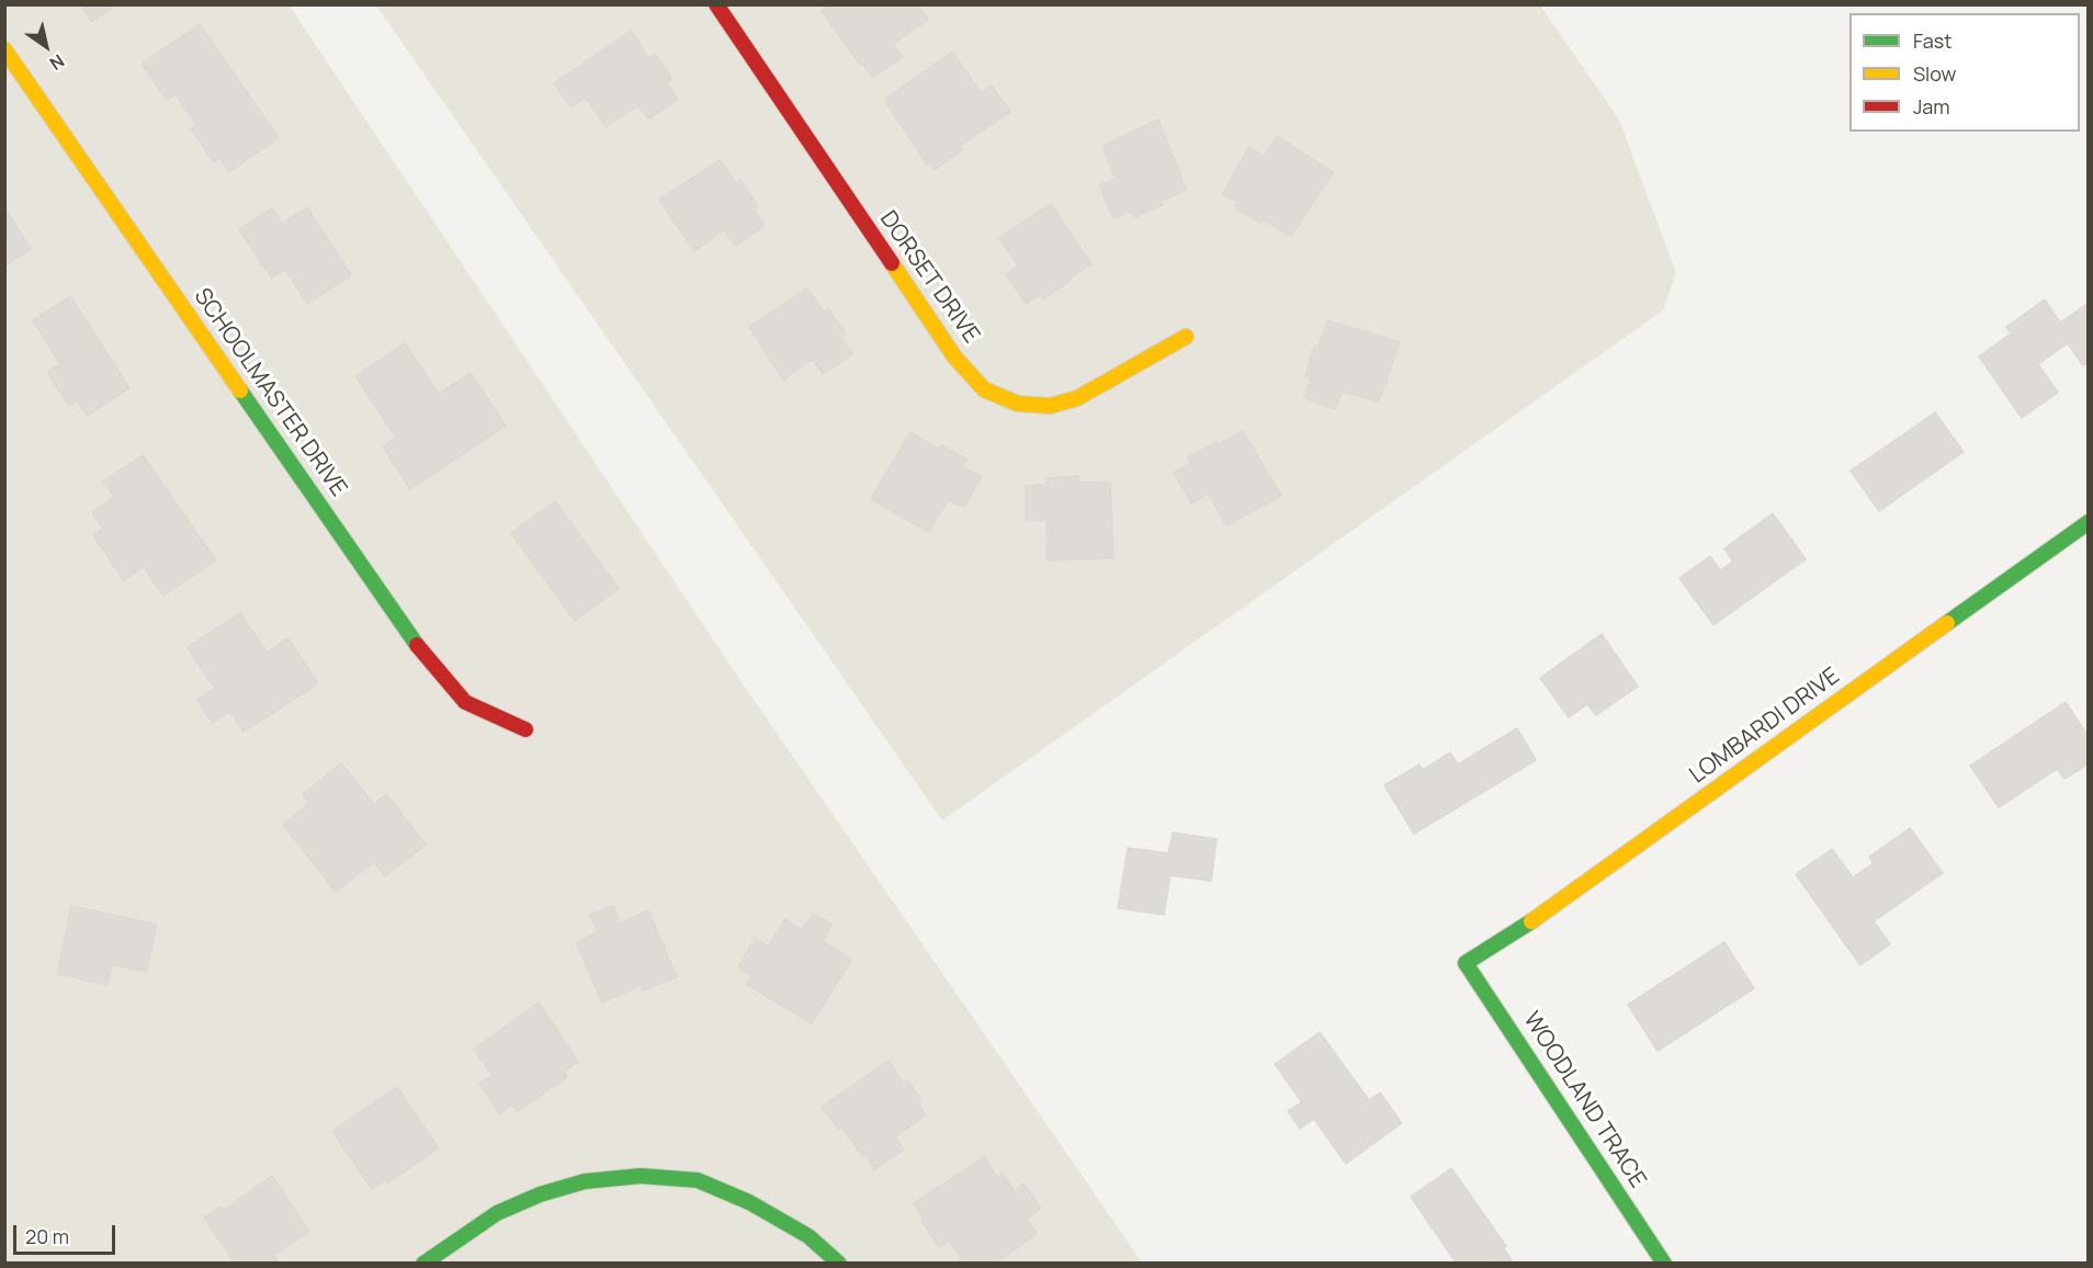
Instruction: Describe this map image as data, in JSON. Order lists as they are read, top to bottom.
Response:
{
  "streets": {
    "street": [
      "DORSET DRIVE",
      "SCHOOLMASTER DRIVE",
      "LOMBARDI DRIVE",
      "WOODLAND TRACE"
    ]
  },
  "crossings": [
    ["LOMBARDI DRIVE", "WOODLAND TRACE"]
  ],
  "legend": ["Fast", "Slow", "Jam"],
  "scale_bar": "20 m",
  "north": "bottom right"
}
